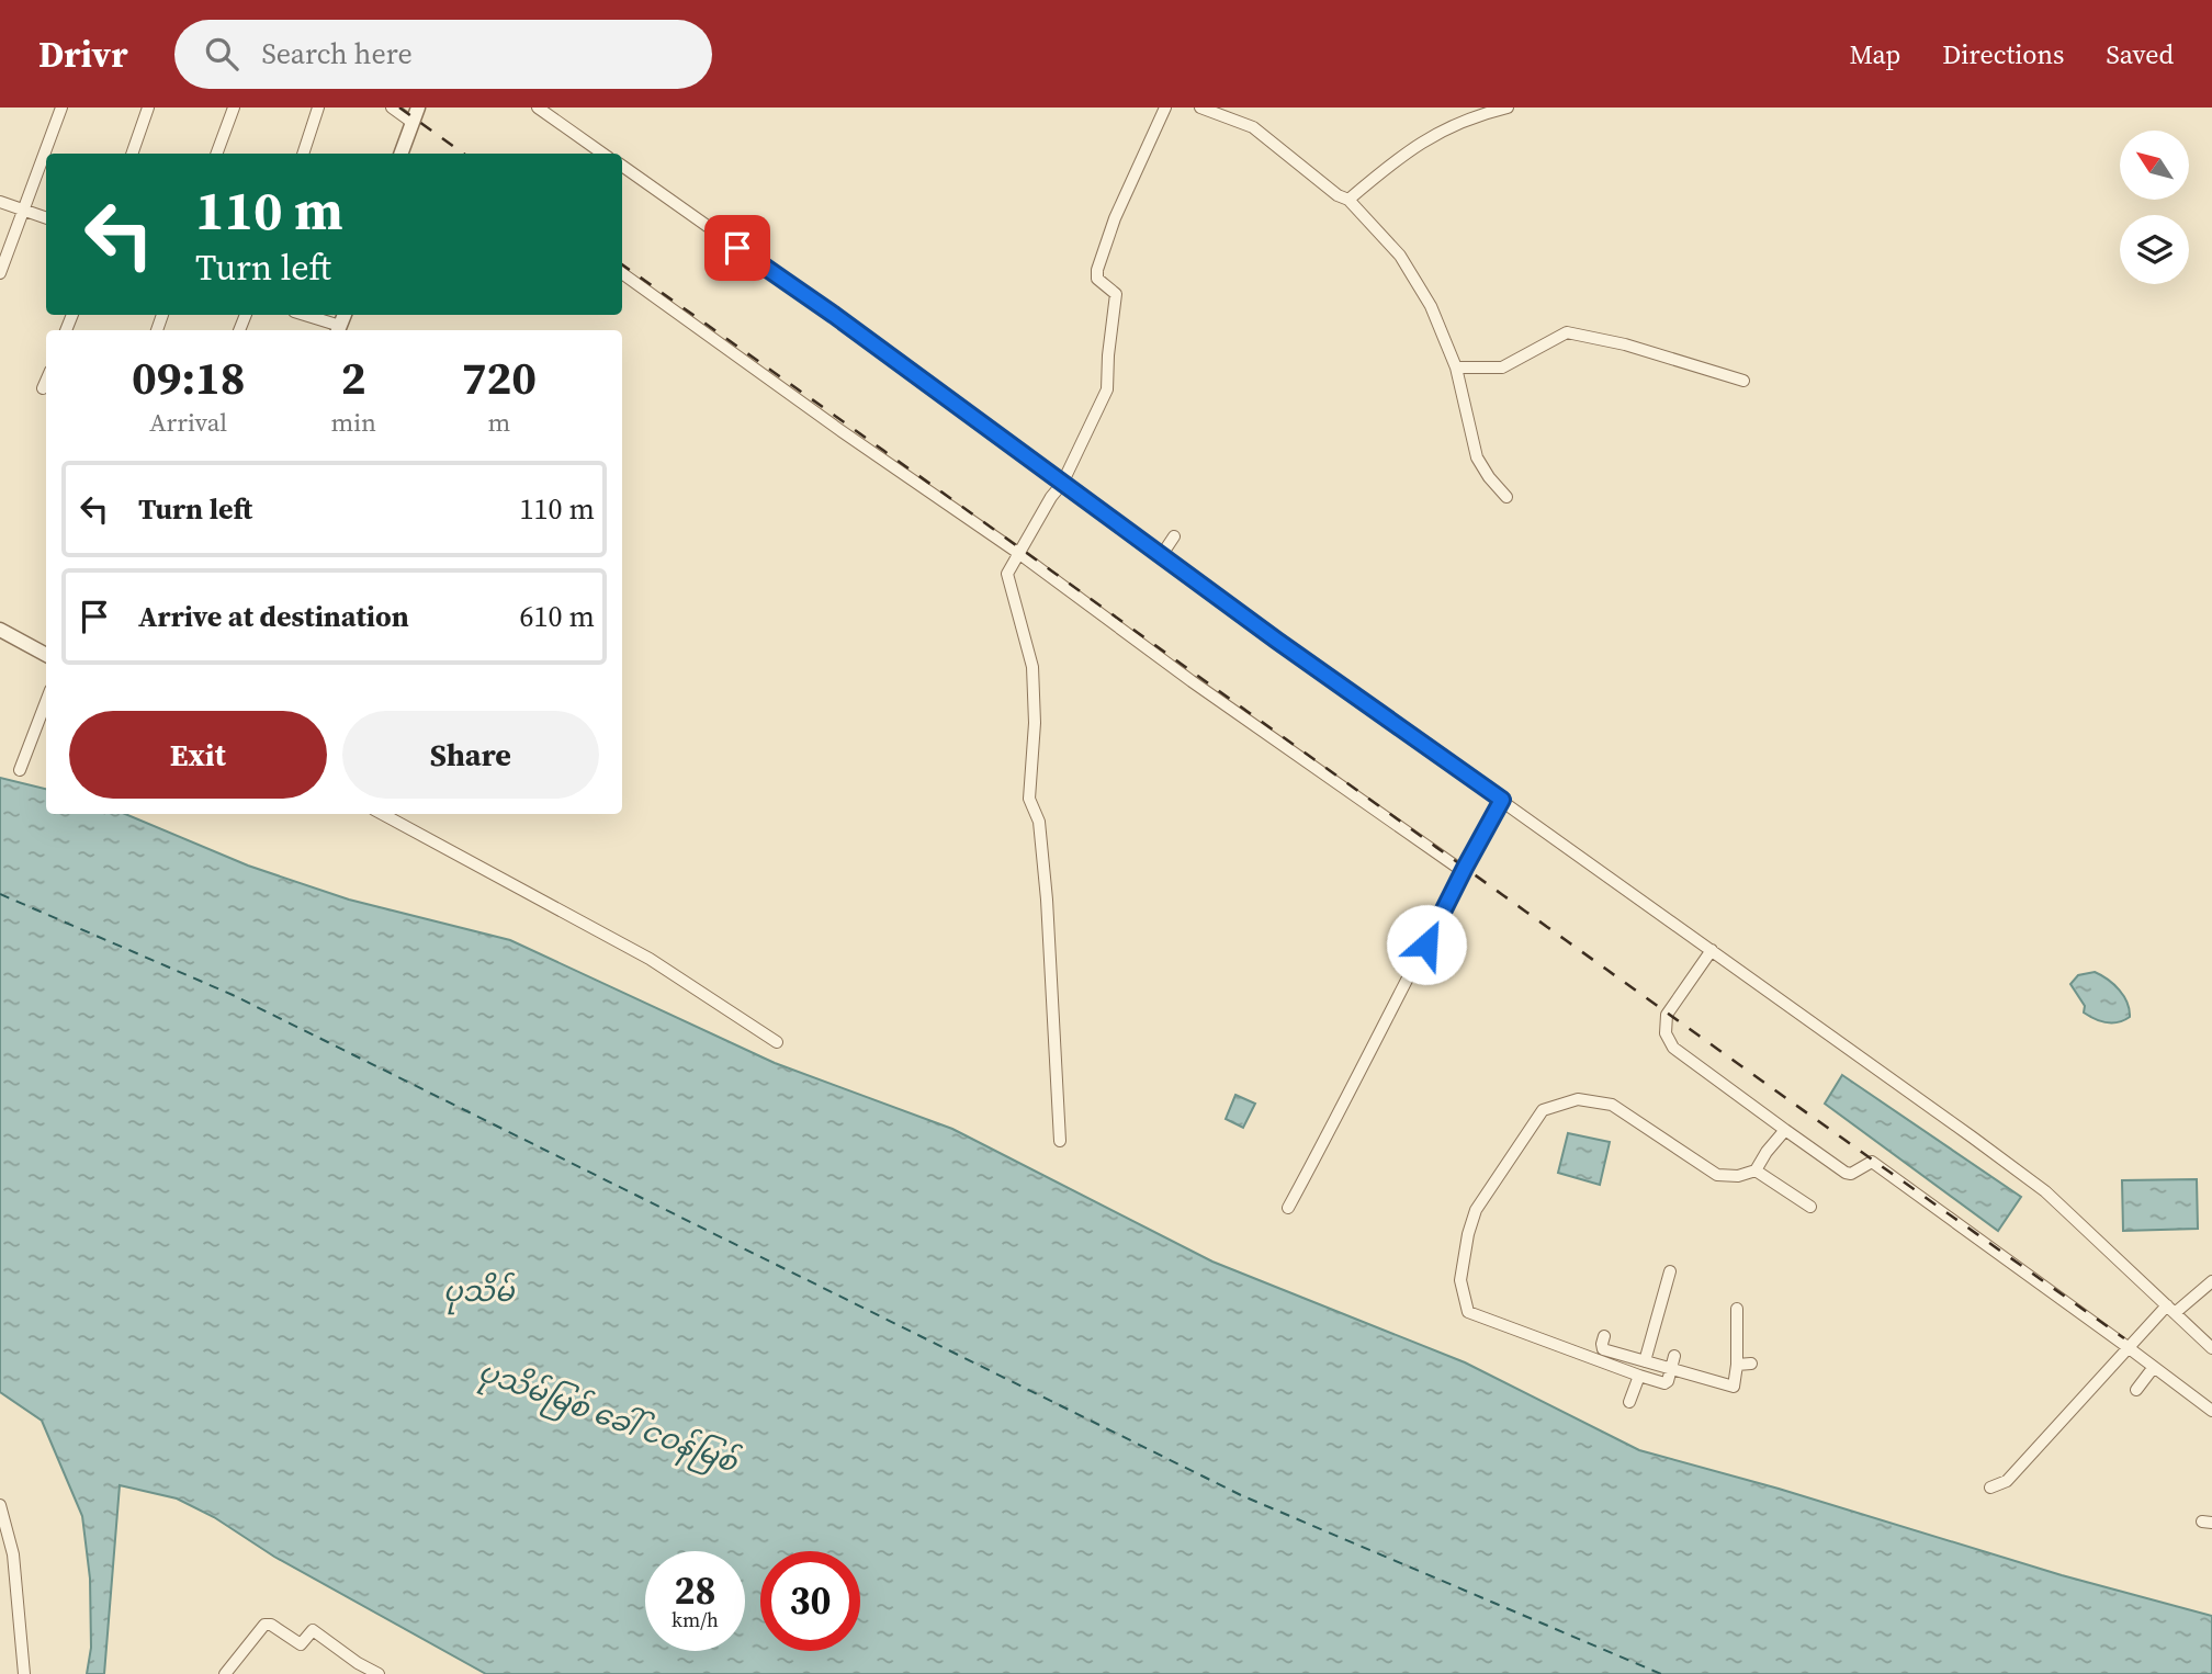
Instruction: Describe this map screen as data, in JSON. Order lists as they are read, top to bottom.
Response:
{
  "water": ["ပုသိမ်", "ပုသိမ်မြစ် ခေါ် ငဝန်မြစ်"],
  "north": "top left",
  "page": {
    "header": "Drivr",
    "search": "Search here",
    "nav": ["Map", "Directions", "Saved"],
    "turn": ["110 m", "Turn left"],
    "eta": [
      "09:18",
      "Arrival",
      "2",
      "min",
      "720",
      "m"
    ],
    "list": [
      {
        "name": "Turn left",
        "value": "110 m"
      },
      {
        "name": "Arrive at destination",
        "value": "610 m"
      }
    ],
    "buttons": ["Exit", "Share"],
    "speed": "28 km/h",
    "limit": "30"
  }
}
